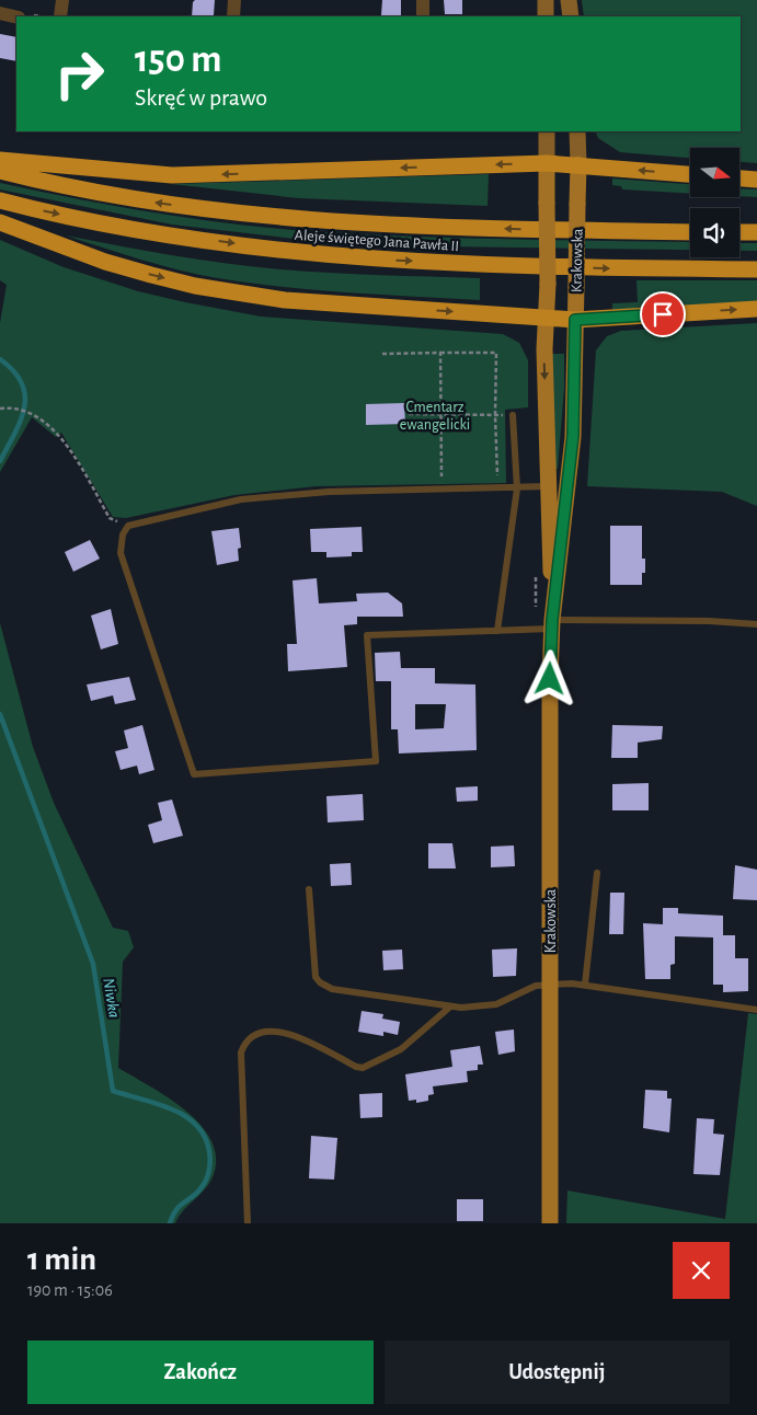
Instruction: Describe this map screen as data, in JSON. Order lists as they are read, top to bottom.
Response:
{
  "streets": {
    "highway": ["Aleje świętego Jana Pawła II"],
    "main road": ["Krakowska"]
  },
  "water": ["Niwka"],
  "parks": ["Cmentarz ewangelicki"],
  "north": "right",
  "page": {
    "turn": ["150 m", "Skręć w prawo"],
    "heading": ["1 min", "190 m · 15:06"],
    "buttons": ["Zakończ", "Udostępnij"]
  }
}
